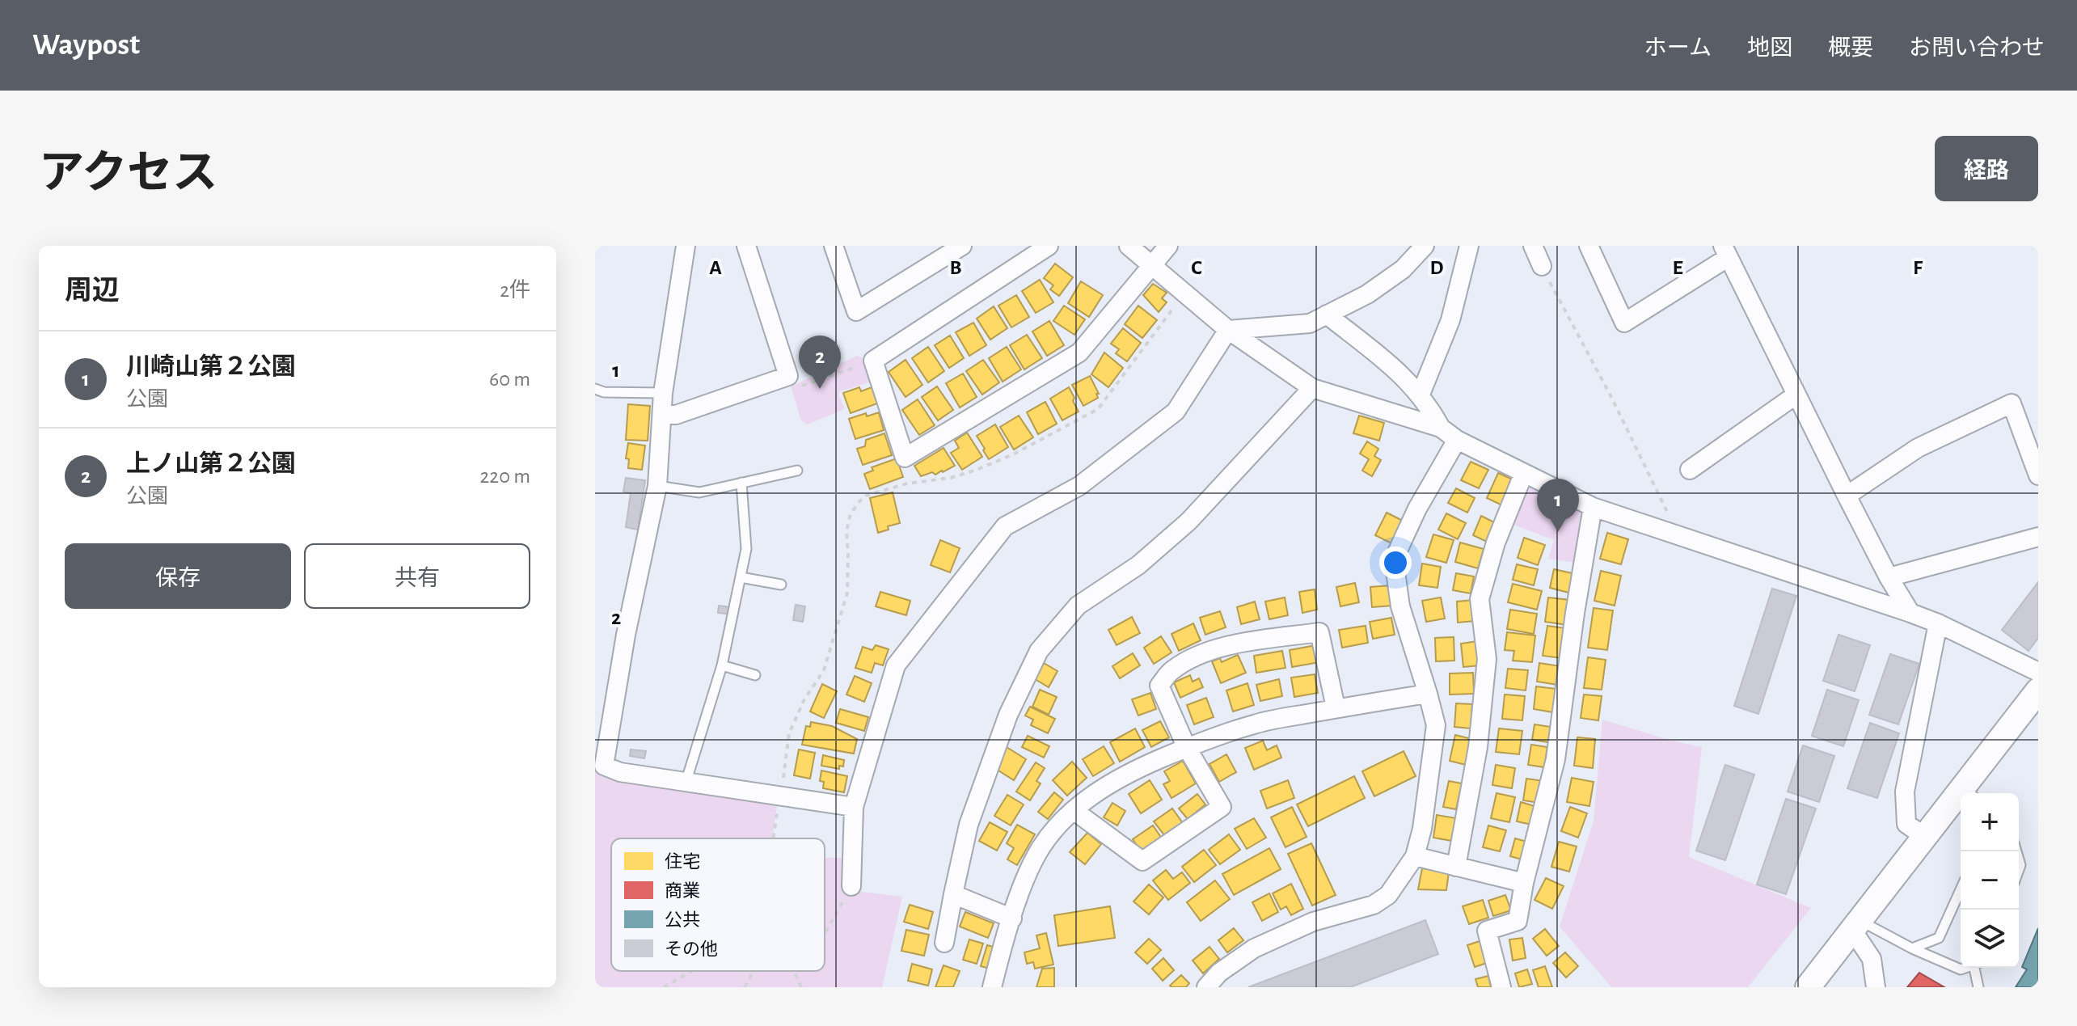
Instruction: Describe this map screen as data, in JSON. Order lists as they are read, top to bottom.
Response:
{
  "legend": [
    "住宅",
    "商業",
    "公共",
    "その他"
  ],
  "page": {
    "header": "Waypost",
    "nav": [
      "ホーム",
      "地図",
      "概要",
      "お問い合わせ"
    ],
    "title": "アクセス",
    "buttons": [
      "経路",
      ["保存", "共有"]
    ],
    "heading": ["周辺", "2件"],
    "list": [
      {
        "mark": "1",
        "name": "川崎山第２公園",
        "note": "公園",
        "value": "60 m"
      },
      {
        "mark": "2",
        "name": "上ノ山第２公園",
        "note": "公園",
        "value": "220 m"
      }
    ],
    "pins": ["2", "1"],
    "map_buttons": ["+", "−"]
  },
  "grid": {
    "columns": [
      "A",
      "B",
      "C",
      "D",
      "E",
      "F"
    ],
    "rows": ["1", "2"]
  }
}
